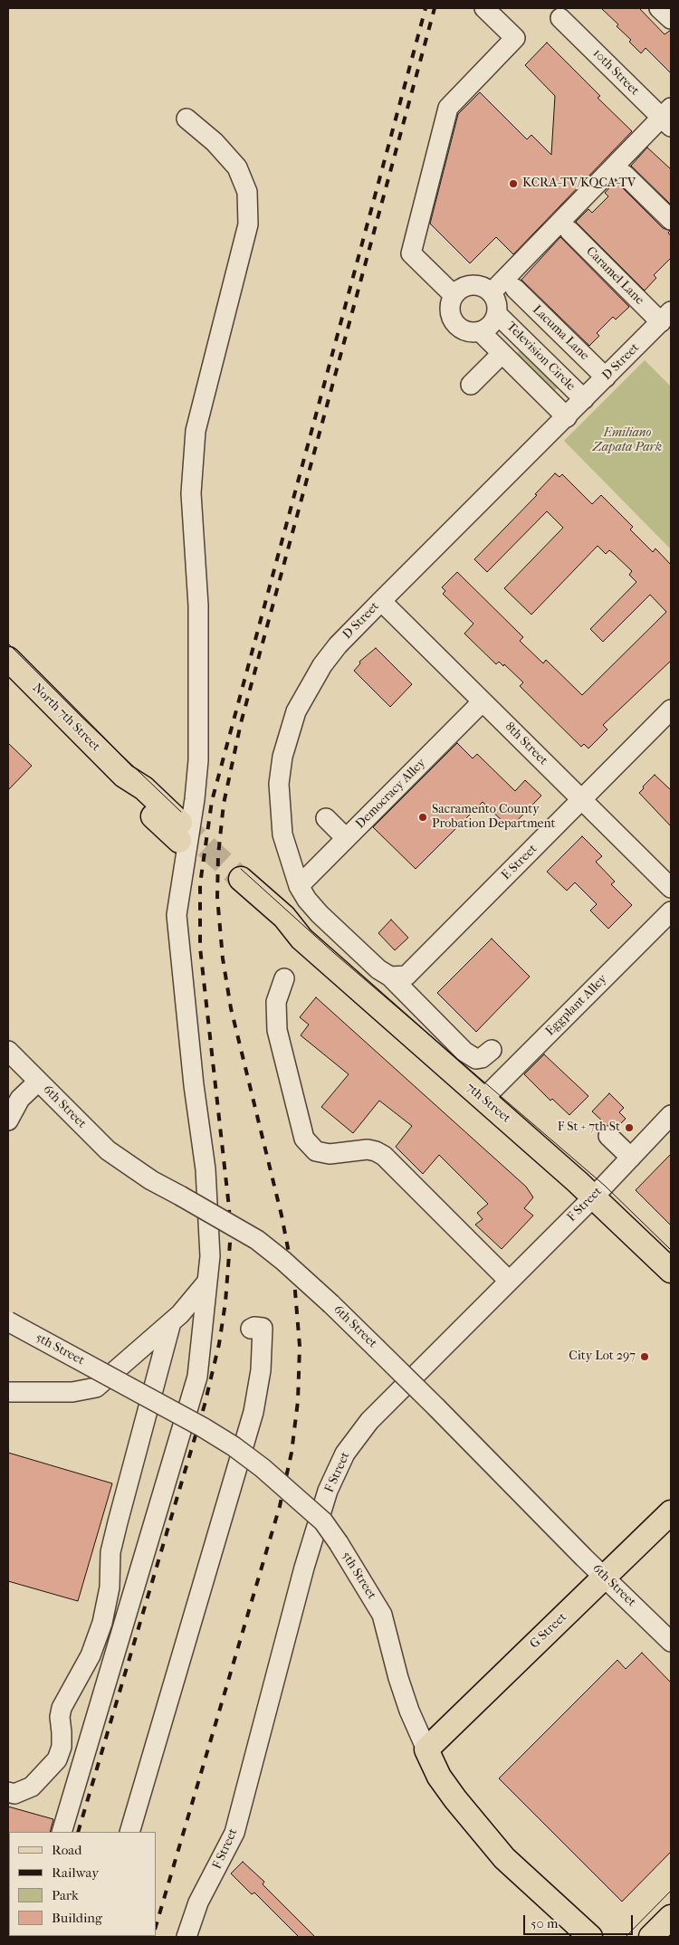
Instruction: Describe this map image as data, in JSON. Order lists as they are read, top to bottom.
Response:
{
  "streets": {
    "main road": [
      "North 7th Street",
      "7th Street",
      "5th Street",
      "G Street"
    ],
    "street": [
      "10th Street",
      "Caramel Lane",
      "Lacuma Lane",
      "Television Circle",
      "D Street",
      "8th Street",
      "Democracy Alley",
      "E Street",
      "Eggplant Alley",
      "6th Street",
      "F Street"
    ]
  },
  "crossings": [
    ["Caramel Lane", "D Street"],
    ["Lacuma Lane", "D Street"],
    ["Television Circle", "D Street"],
    ["D Street", "8th Street"],
    ["D Street", "Democracy Alley"],
    ["D Street", "E Street"],
    ["8th Street", "Democracy Alley"],
    ["8th Street", "E Street"],
    ["Eggplant Alley", "7th Street"],
    ["7th Street", "F Street"],
    ["6th Street", "G Street"],
    ["5th Street", "G Street"]
  ],
  "parks": ["Emiliano Zapata Park"],
  "places": [
    "KCRA-TV/KQCA-TV",
    "Sacramento County Probation Department",
    "F St + 7th St",
    "City Lot 297"
  ],
  "legend": [
    "Road",
    "Railway",
    "Park",
    "Building"
  ],
  "scale_bar": "50 m"
}
